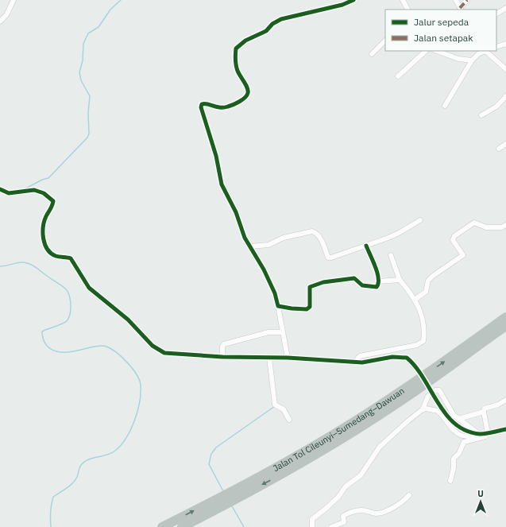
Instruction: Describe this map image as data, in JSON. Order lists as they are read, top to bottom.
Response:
{
  "streets": {
    "highway": ["Jalan Tol Cileunyi–Sumedang–Dawuan"]
  },
  "legend": ["Jalur sepeda", "Jalan setapak"],
  "north": "top"
}
